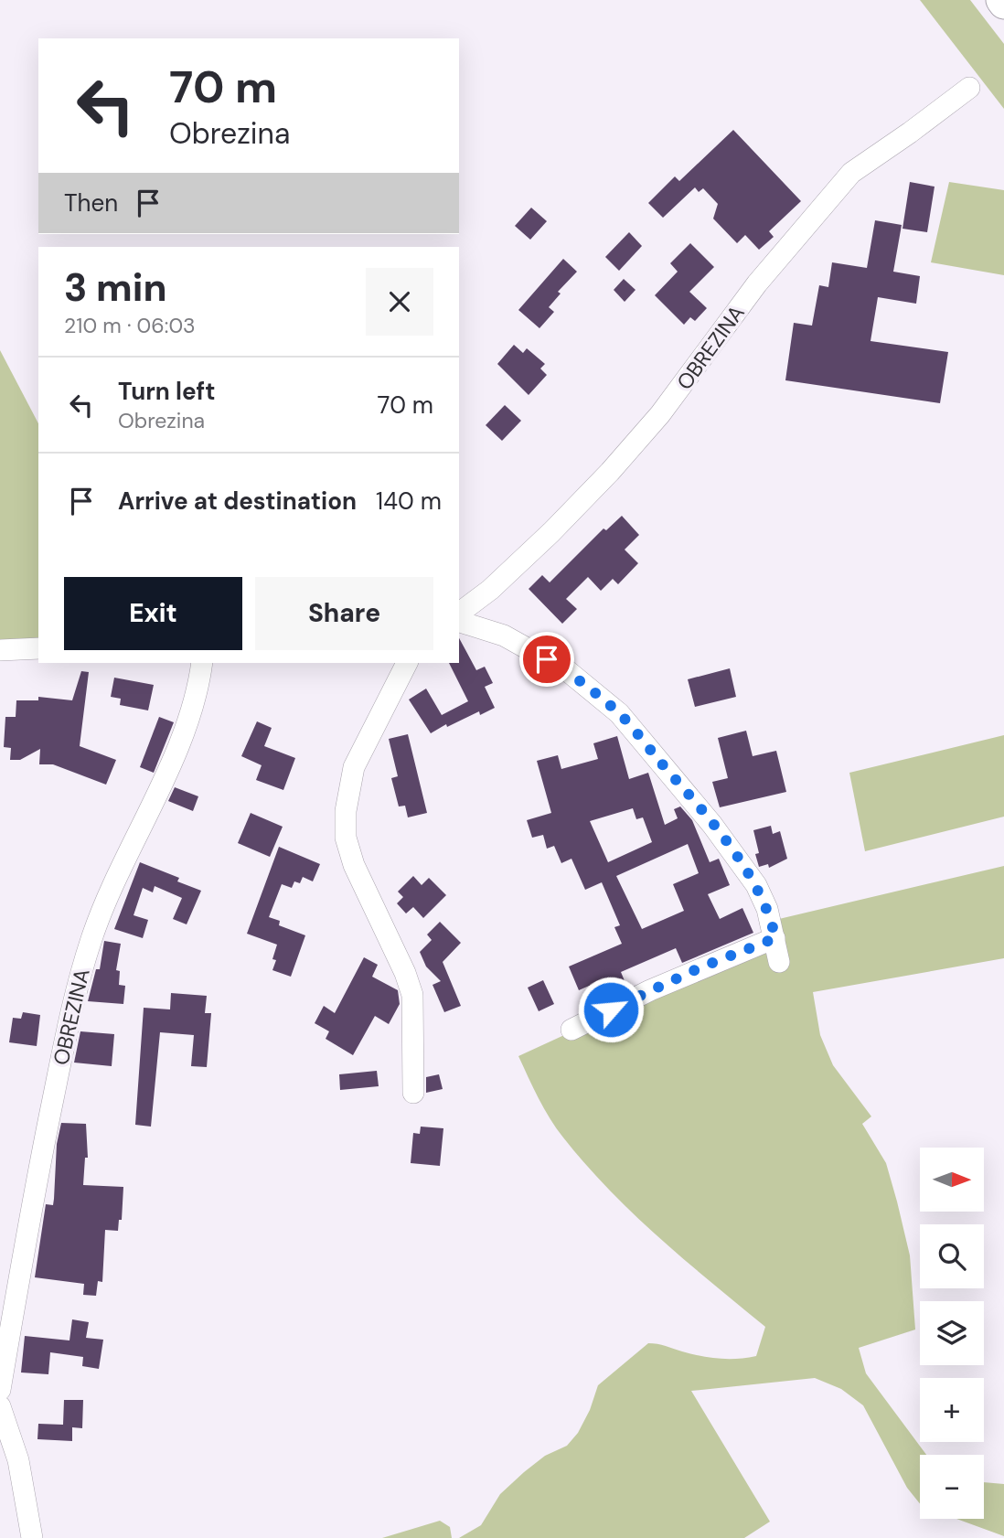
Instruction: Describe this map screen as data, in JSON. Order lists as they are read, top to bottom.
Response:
{
  "streets": {
    "street": ["OBREZINA"]
  },
  "north": "right",
  "page": {
    "turn": ["70 m", "Obrezina"],
    "then": "Then",
    "heading": ["3 min", "210 m · 06:03"],
    "list": [
      {
        "name": "Turn left",
        "note": "Obrezina",
        "value": "70 m"
      },
      {
        "name": "Arrive at destination",
        "value": "140 m"
      }
    ],
    "buttons": ["Exit", "Share"],
    "map_buttons": ["+", "−"]
  }
}
